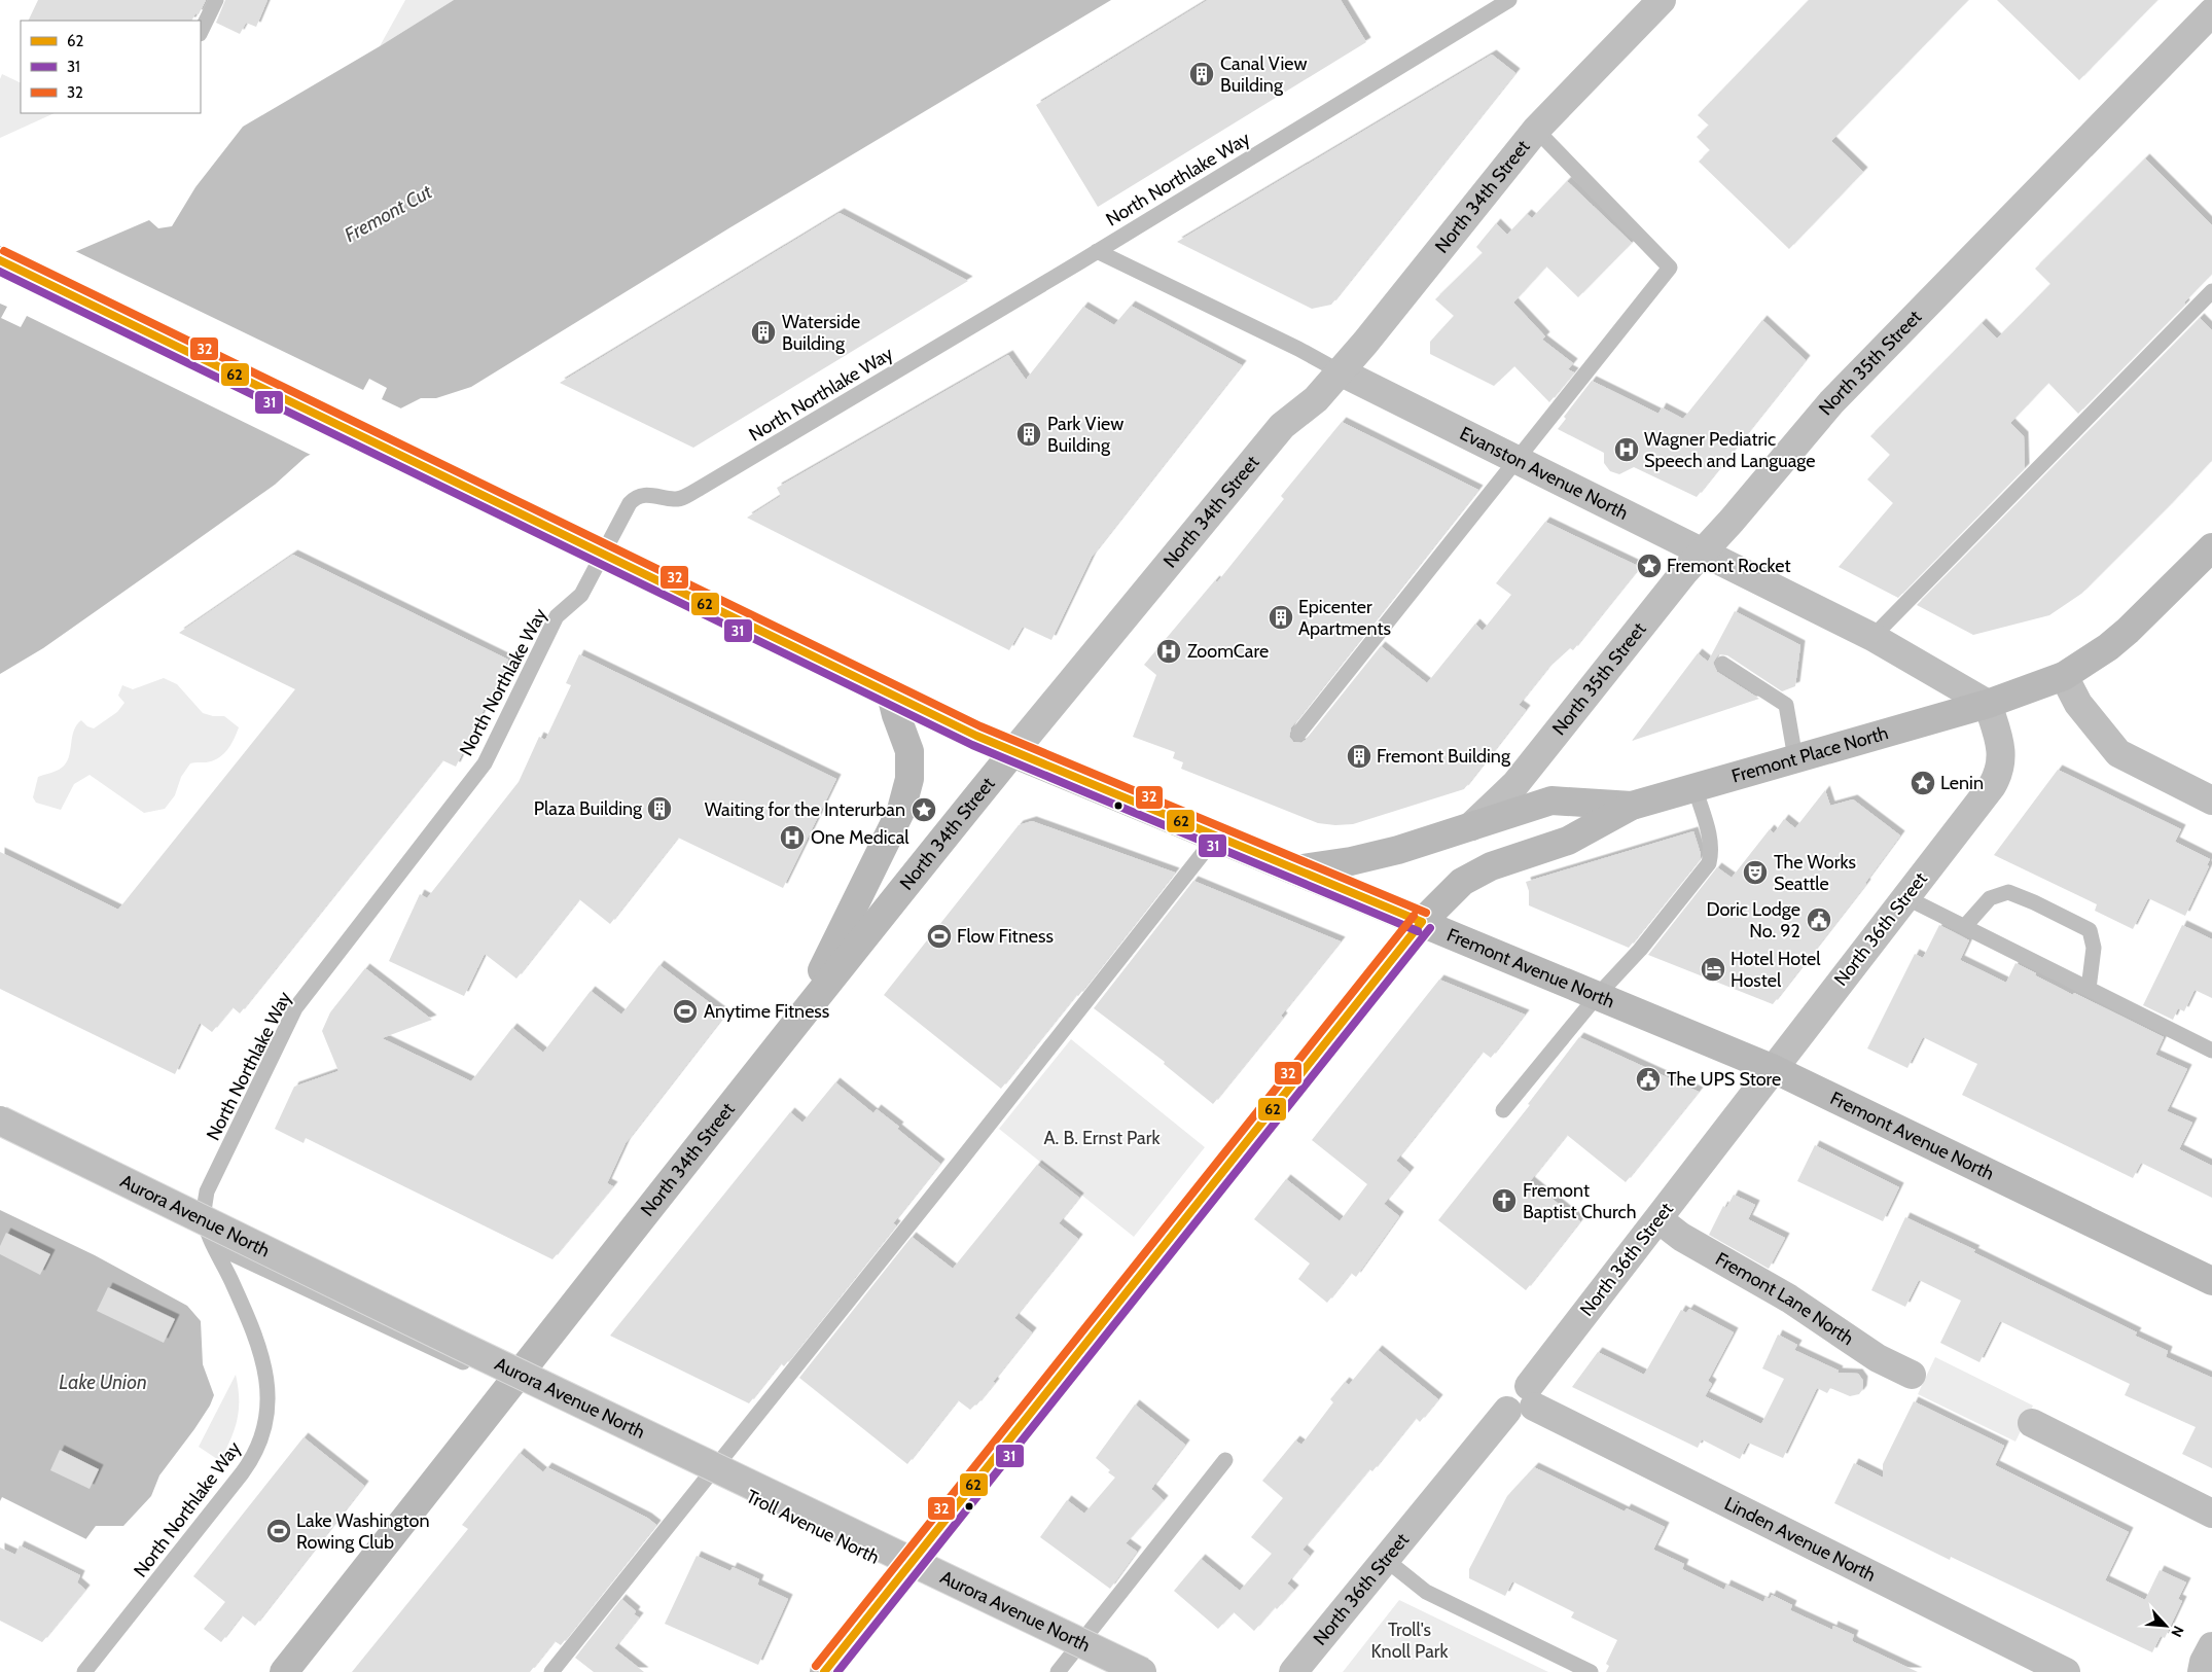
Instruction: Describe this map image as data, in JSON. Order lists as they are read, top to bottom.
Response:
{
  "streets": {
    "main road": [
      "North 34th Street",
      "North 35th Street",
      "Evanston Avenue North",
      "Fremont Place North",
      "North 36th Street",
      "Fremont Avenue North",
      "Aurora Avenue North",
      "Fremont Lane North",
      "Troll Avenue North",
      "Linden Avenue North"
    ],
    "lane": ["North Northlake Way"]
  },
  "crossings": [
    ["North Northlake Way", "Evanston Avenue North"],
    ["North 34th Street", "Evanston Avenue North"],
    ["North 34th Street", "Fremont Avenue North"],
    ["North 34th Street", "Troll Avenue North"],
    ["North 35th Street", "Evanston Avenue North"],
    ["North 35th Street", "Fremont Place North"],
    ["Evanston Avenue North", "Fremont Place North"],
    ["Evanston Avenue North", "North 36th Street"],
    ["Fremont Place North", "North 36th Street"],
    ["Fremont Place North", "Fremont Avenue North"],
    ["North 36th Street", "Fremont Avenue North"],
    ["North 36th Street", "Fremont Lane North"],
    ["North 36th Street", "Linden Avenue North"]
  ],
  "water": ["Fremont Cut", "Lake Union"],
  "parks": ["A. B. Ernst Park", "Troll's Knoll Park"],
  "places": {
    "building": [
      "Canal View Building",
      "Waterside Building",
      "Park View Building",
      "Epicenter Apartments",
      "Fremont Building",
      "Plaza Building"
    ],
    "hospital": ["Wagner Pediatric Speech and Language", "ZoomCare", "One Medical"],
    "place": ["Fremont Rocket", "Lenin", "Waiting for the Interurban"],
    "theatre": ["The Works Seattle"],
    "public building": ["Doric Lodge No. 92", "The UPS Store"],
    "sports": ["Flow Fitness", "Anytime Fitness", "Lake Washington Rowing Club"],
    "hotel": ["Hotel Hotel Hostel"],
    "church": ["Fremont Baptist Church"]
  },
  "lines": ["transit line 32", "transit line 62", "transit line 31"],
  "legend": ["62", "31", "32"],
  "north": "bottom right"
}
